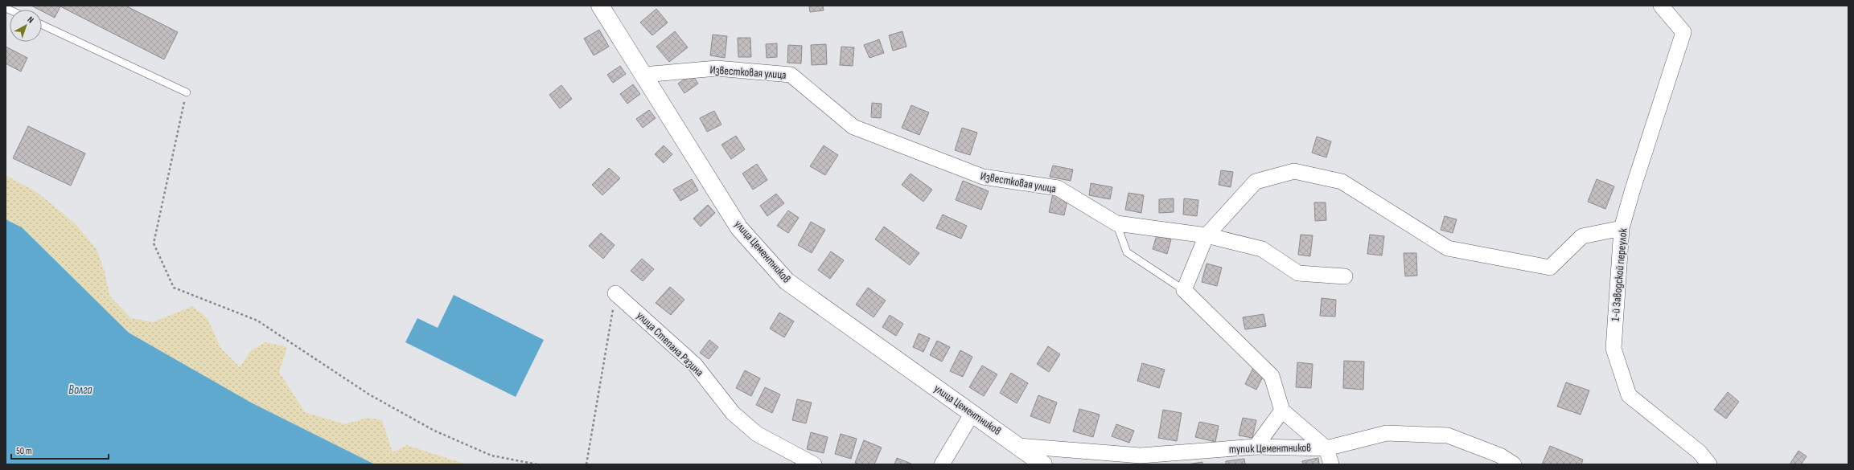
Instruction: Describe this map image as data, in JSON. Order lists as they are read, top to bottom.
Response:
{
  "streets": {
    "street": [
      "Известковая улица",
      "улица Цементников",
      "1-й Заводской переулок",
      "улица Степана Разина",
      "тупик Цементников"
    ]
  },
  "crossings": [
    ["Известковая улица", "улица Цементников"],
    ["улица Цементников", "тупик Цементников"]
  ],
  "water": ["Волга"],
  "scale_bar": "50 m",
  "north": "top right"
}
